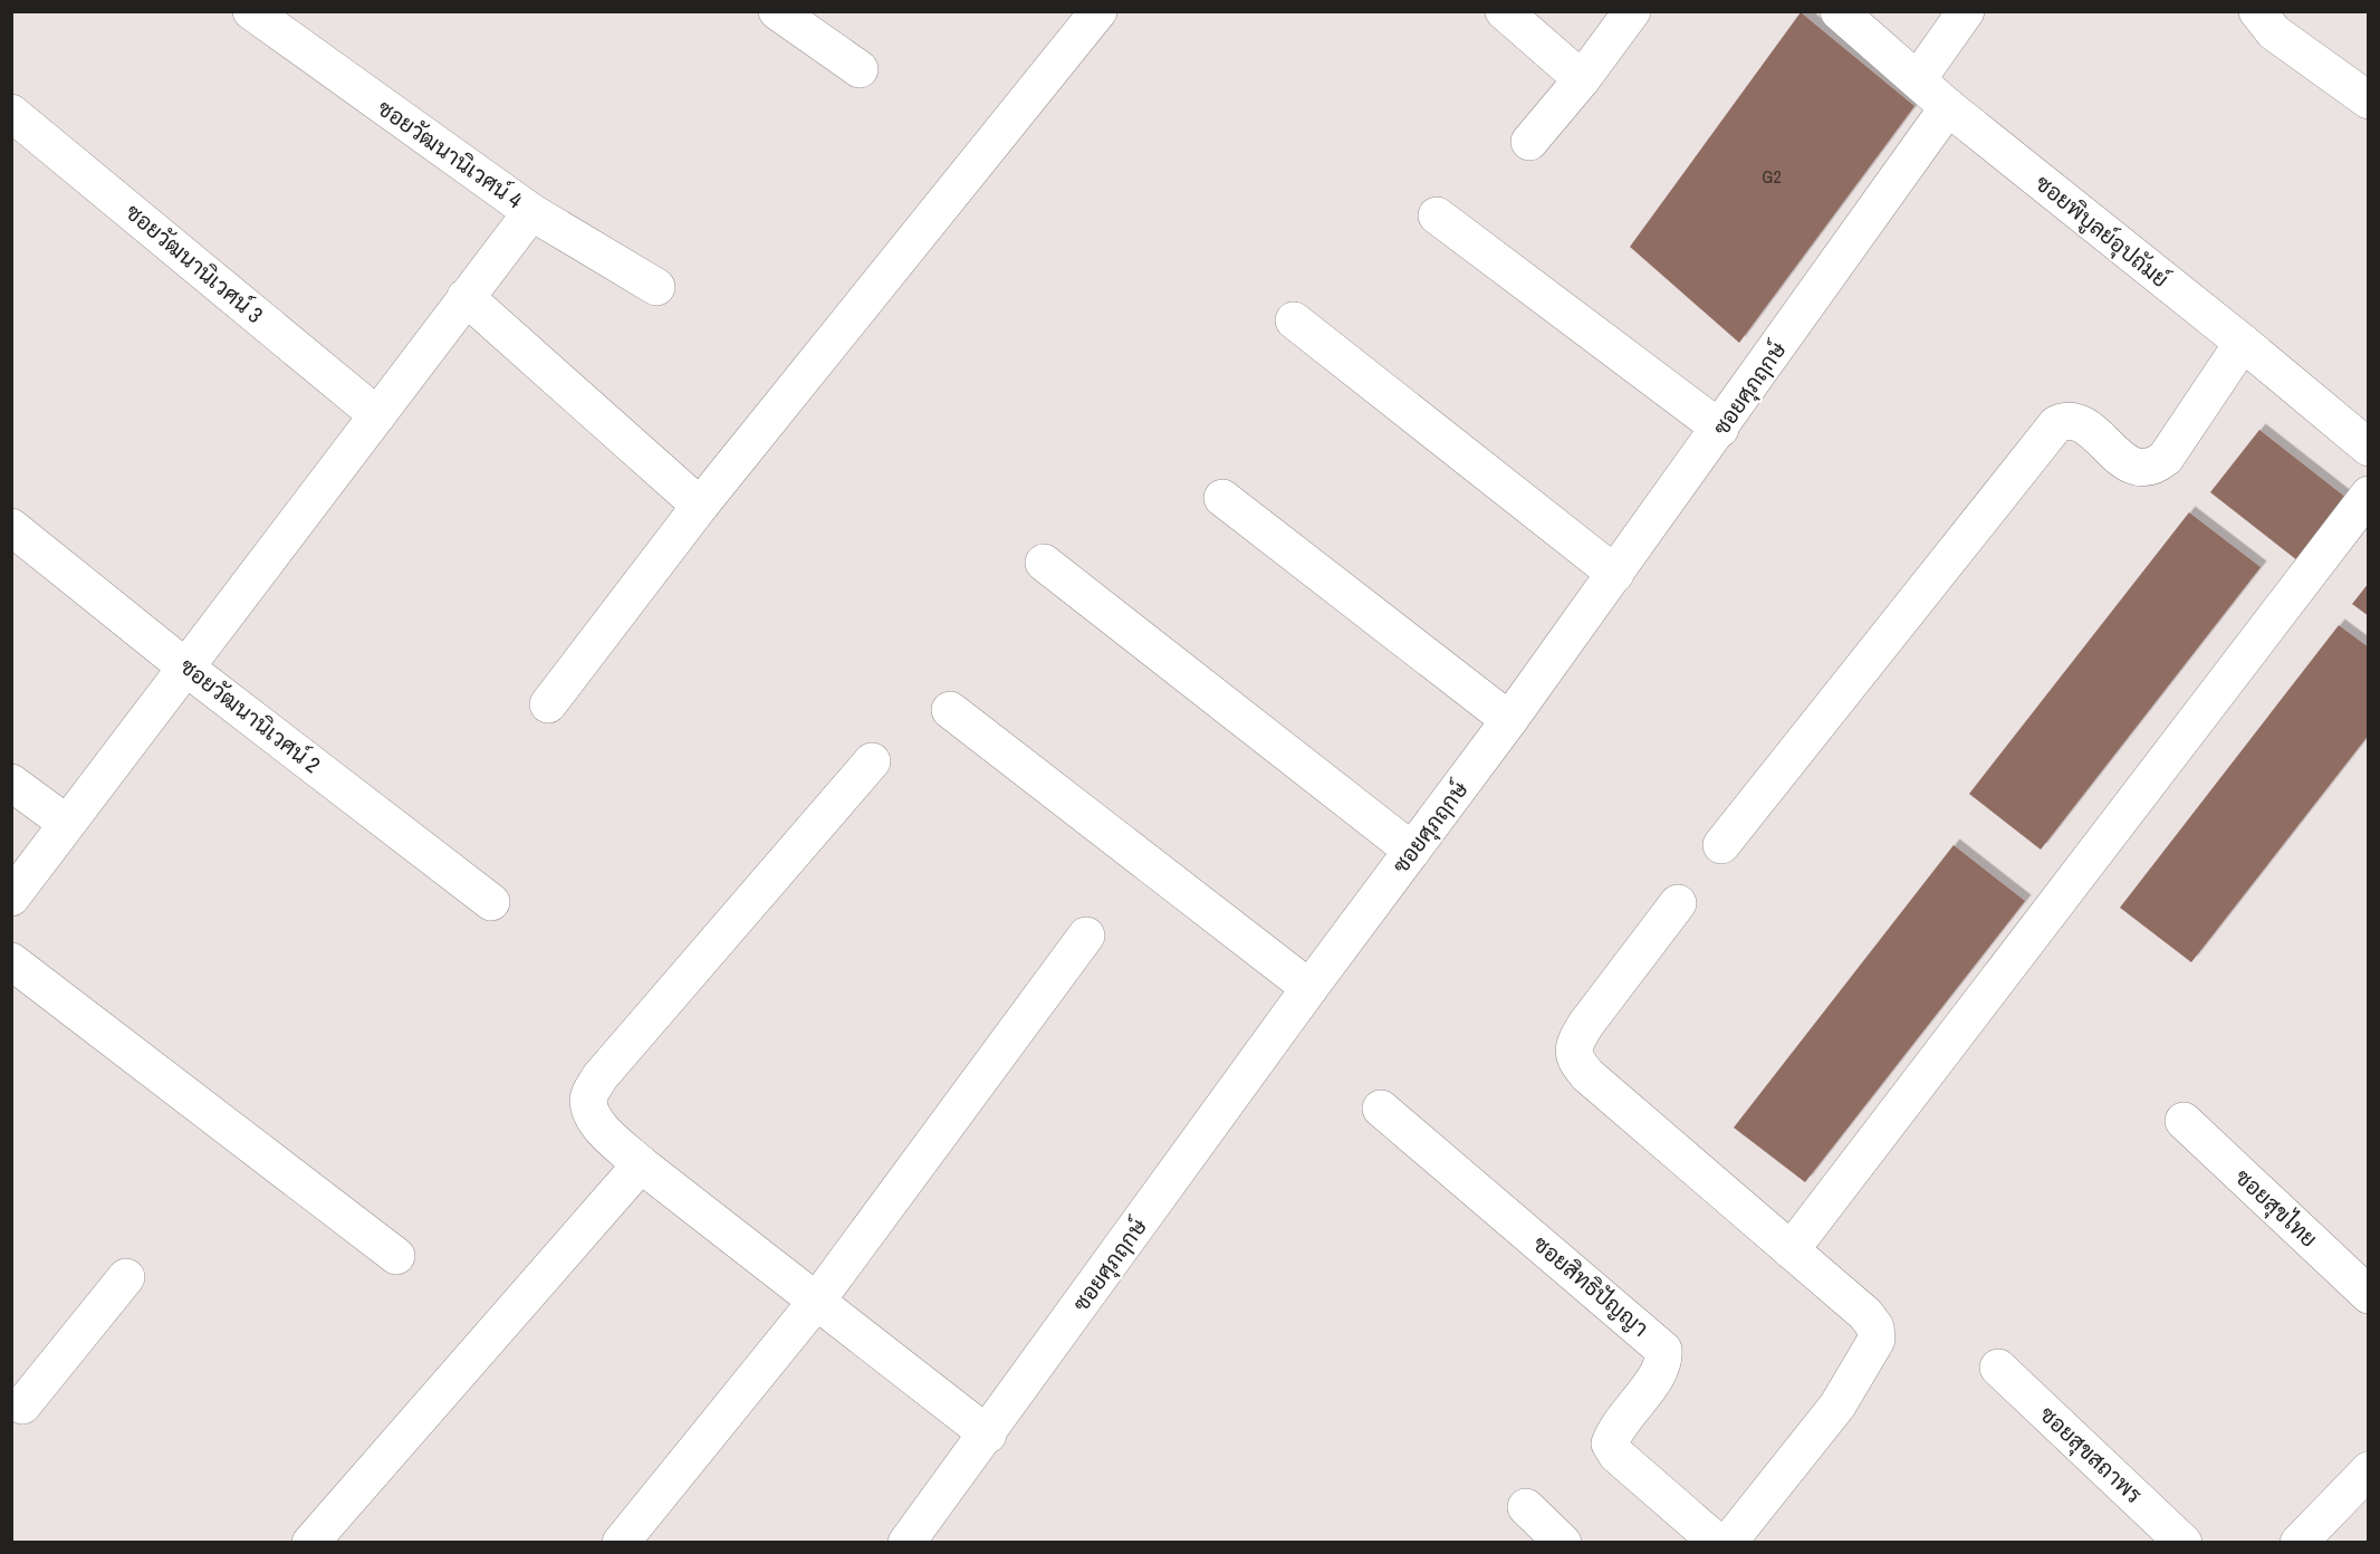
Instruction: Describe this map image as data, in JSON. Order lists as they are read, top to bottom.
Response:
{
  "streets": {
    "street": [
      "ซอยวัฒนานิเวศน์ 4",
      "ซอยพิบูลย์อุปถัมย์",
      "ซอยวัฒนานิเวศน์ 3",
      "ซอยศุภฤกษ์",
      "ซอยวัฒนานิเวศน์ 2",
      "ซอยสุขไทย",
      "ซอยสิทธิปัญญา",
      "ซอยสุขสถาพร"
    ]
  },
  "crossings": [
    ["ซอยพิบูลย์อุปถัมย์", "ซอยศุภฤกษ์"]
  ],
  "house_numbers": ["G2"]
}
